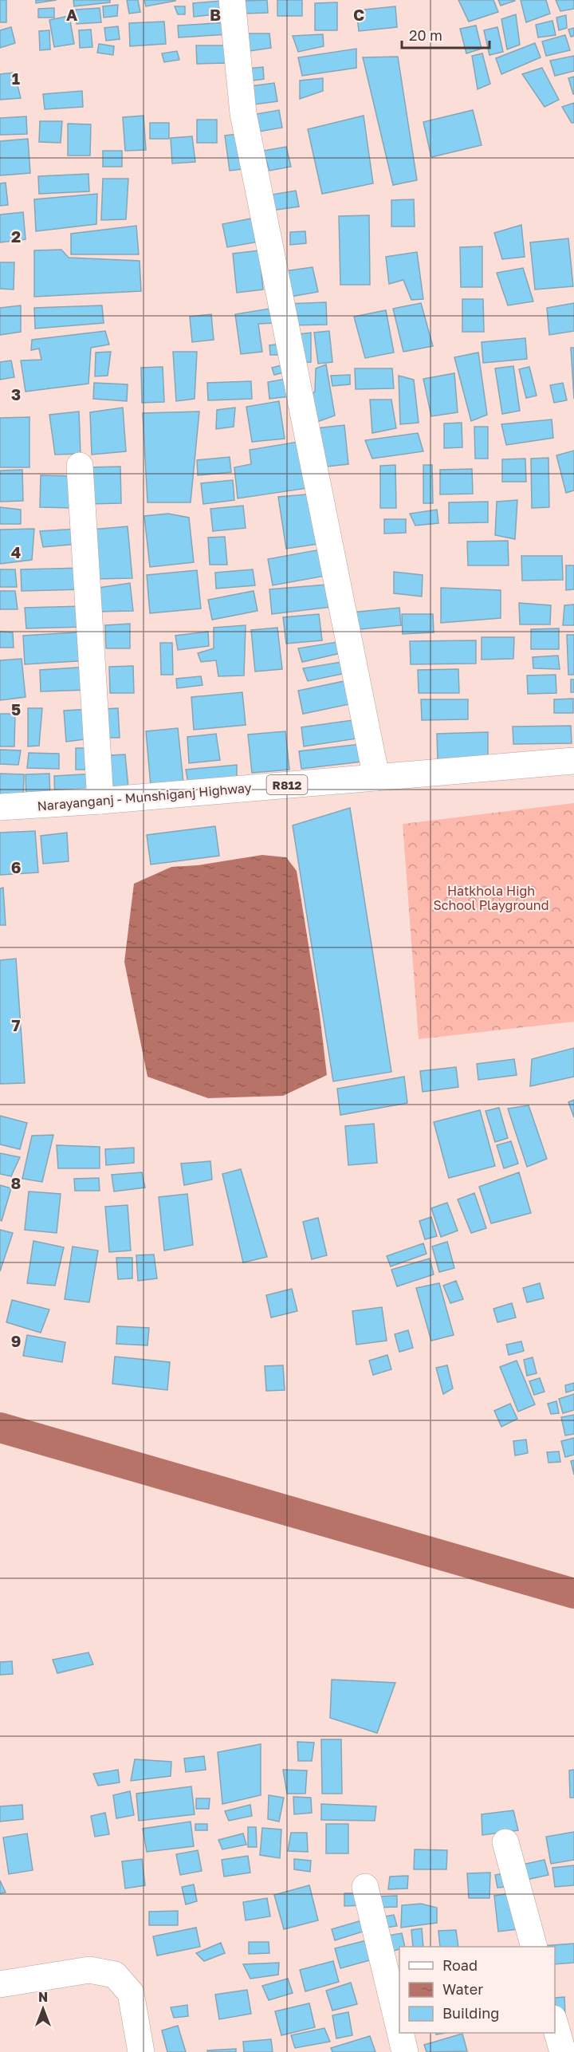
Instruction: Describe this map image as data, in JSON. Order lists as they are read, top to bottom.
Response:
{
  "streets": {
    "street": ["R812", "Narayanganj - Munshiganj Highway"]
  },
  "parks": ["Hatkhola High School Playground"],
  "legend": ["Road", "Water", "Building"],
  "scale_bar": "20 m",
  "north": "top",
  "grid": {
    "columns": ["A", "B", "C"],
    "rows": [
      "1",
      "2",
      "3",
      "4",
      "5",
      "6",
      "7",
      "8",
      "9"
    ]
  }
}
